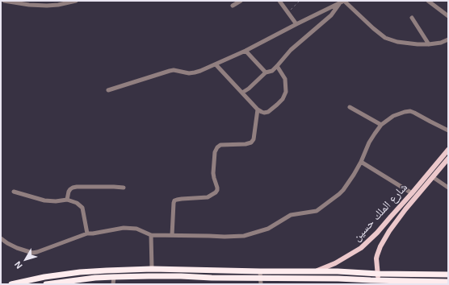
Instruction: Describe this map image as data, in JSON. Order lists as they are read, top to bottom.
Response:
{
  "streets": {
    "main road": ["شارع الملك حسين"]
  },
  "north": "bottom left"
}
